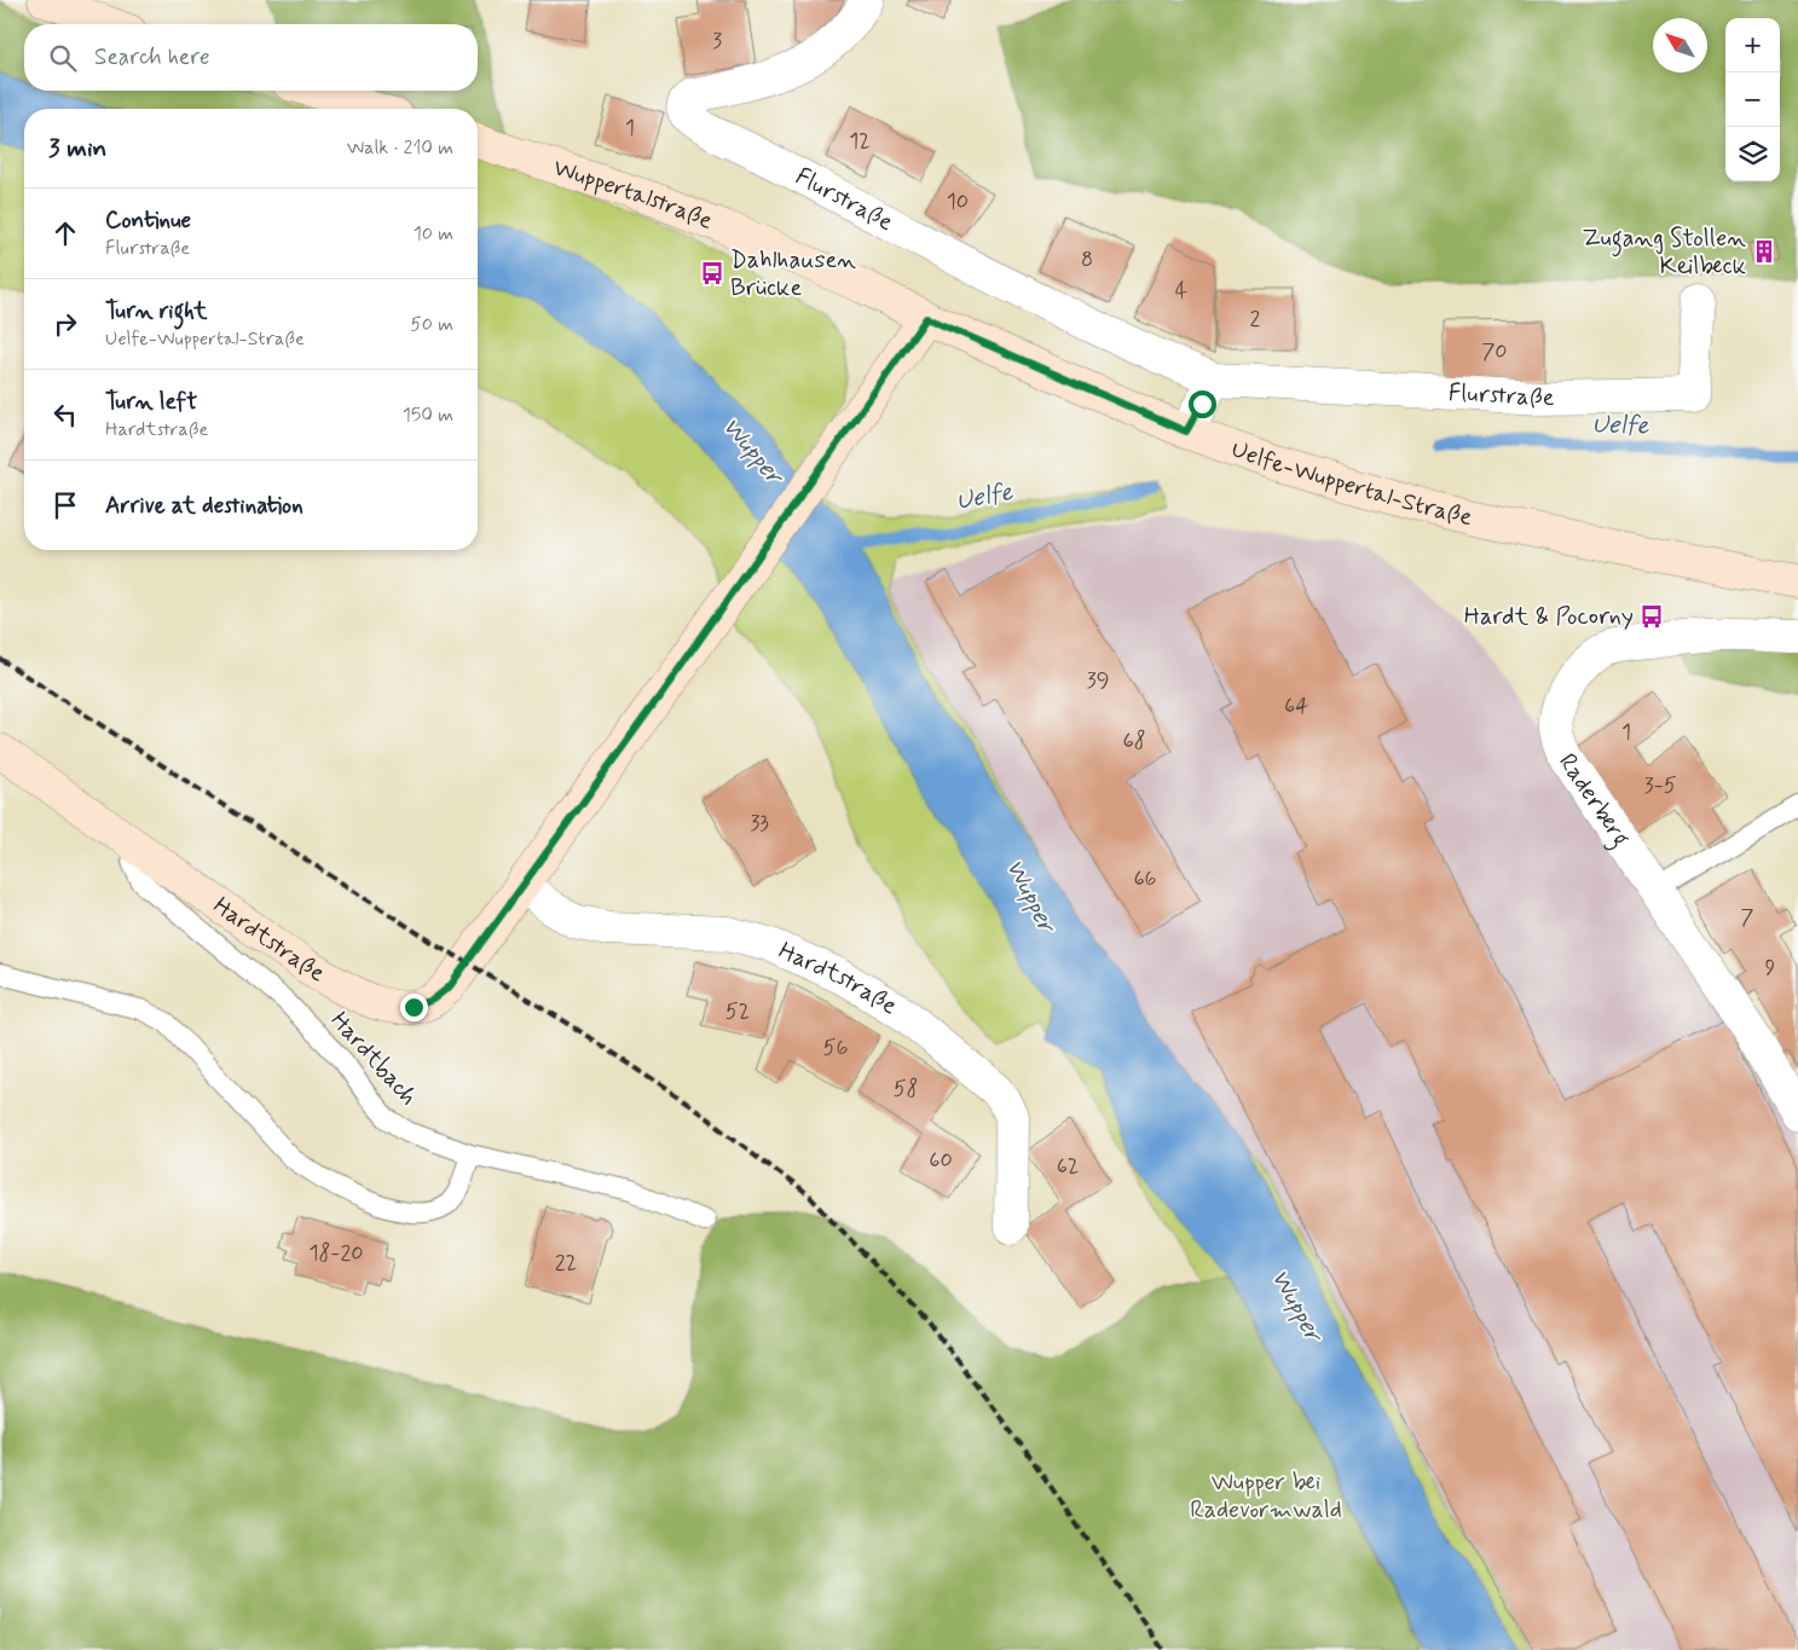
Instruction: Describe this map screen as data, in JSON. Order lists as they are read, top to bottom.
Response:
{
  "streets": {
    "main road": ["Wuppertalstraße", "Uelfe-Wuppertal-Straße", "Hardtstraße"],
    "street": ["Flurstraße", "Raderberg"],
    "lane": ["Hardtbach"]
  },
  "crossings": [
    ["Wuppertalstraße", "Uelfe-Wuppertal-Straße"],
    ["Wuppertalstraße", "Hardtstraße"],
    ["Uelfe-Wuppertal-Straße", "Hardtstraße"],
    ["Hardtstraße", "Hardtbach"]
  ],
  "water": ["Uelfe", "Wupper"],
  "parks": ["Wupper bei Radevormwald"],
  "places": {
    "building": ["Zugang Stollen Keilbeck"],
    "bus stop": ["Dahlhausen Brücke", "Hardt & Pocorny"]
  },
  "house_numbers": [
    "3",
    "1",
    "12",
    "10",
    "8",
    "4",
    "2",
    "70",
    "39",
    "64",
    "1",
    "68",
    "3-5",
    "33",
    "66",
    "7",
    "9",
    "52",
    "56",
    "58",
    "60",
    "62",
    "18-20",
    "22"
  ],
  "north": "top left",
  "page": {
    "map_buttons": ["+", "−"],
    "search": "Search here",
    "heading": ["3 min", "Walk · 210 m"],
    "list": [
      ["Continue", "Flurstraße", "10 m"],
      ["Turn right", "Uelfe-Wuppertal-Straße", "50 m"],
      ["Turn left", "Hardtstraße", "150 m"],
      "Arrive at destination"
    ]
  }
}
